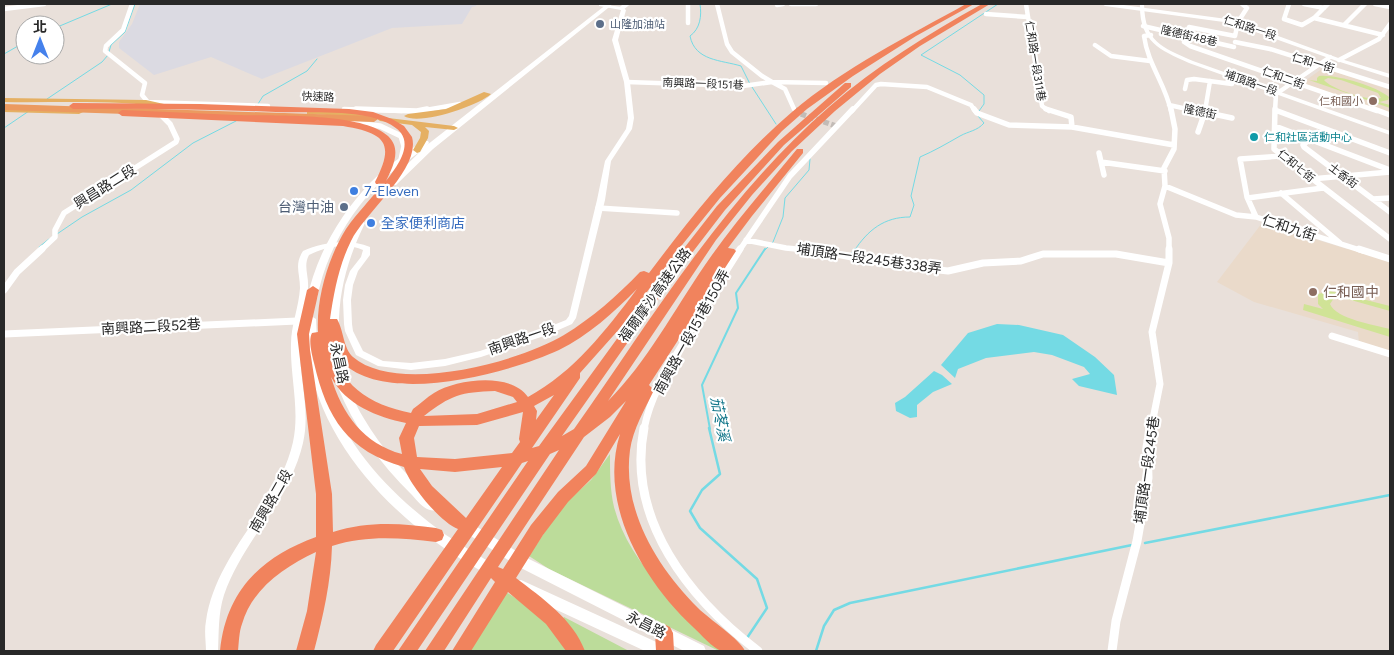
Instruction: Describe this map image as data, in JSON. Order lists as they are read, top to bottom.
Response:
{
  "streets": {
    "highway": ["福爾摩沙高速公路"],
    "main road": ["仁和路一段", "快速路", "永昌路"],
    "street": [
      "隆德街48巷",
      "仁和路一段311巷",
      "仁和一街",
      "仁和二街",
      "埔頂路一段",
      "南興路一段151巷",
      "隆德街",
      "仁和七街",
      "士香街",
      "興昌路二段",
      "仁和九街",
      "埔頂路一段245巷338弄",
      "南興路二段52巷",
      "南興路一段151巷150弄",
      "南興路一段",
      "埔頂路一段245巷",
      "南興路二段"
    ]
  },
  "crossings": [
    ["隆德街48巷", "仁和一街"],
    ["隆德街48巷", "仁和二街"],
    ["隆德街48巷", "埔頂路一段"],
    ["隆德街48巷", "埔頂路一段245巷"],
    ["仁和路一段311巷", "南興路一段151巷150弄"],
    ["埔頂路一段", "仁和七街"],
    ["埔頂路一段", "埔頂路一段245巷"],
    ["南興路一段151巷", "南興路一段"],
    ["快速路", "興昌路二段"],
    ["快速路", "永昌路"],
    ["隆德街", "埔頂路一段245巷"],
    ["仁和七街", "仁和九街"],
    ["埔頂路一段245巷338弄", "南興路一段151巷150弄"],
    ["埔頂路一段245巷338弄", "埔頂路一段245巷"],
    ["南興路二段52巷", "南興路二段"],
    ["南興路一段", "永昌路"],
    ["永昌路", "南興路二段"]
  ],
  "water": ["茄苳溪"],
  "places": [
    "山隆加油站",
    "仁和國小",
    "仁和社區活動中心",
    "7-Eleven",
    "台灣中油",
    "全家便利商店",
    "仁和國中"
  ],
  "north": "top"
}
